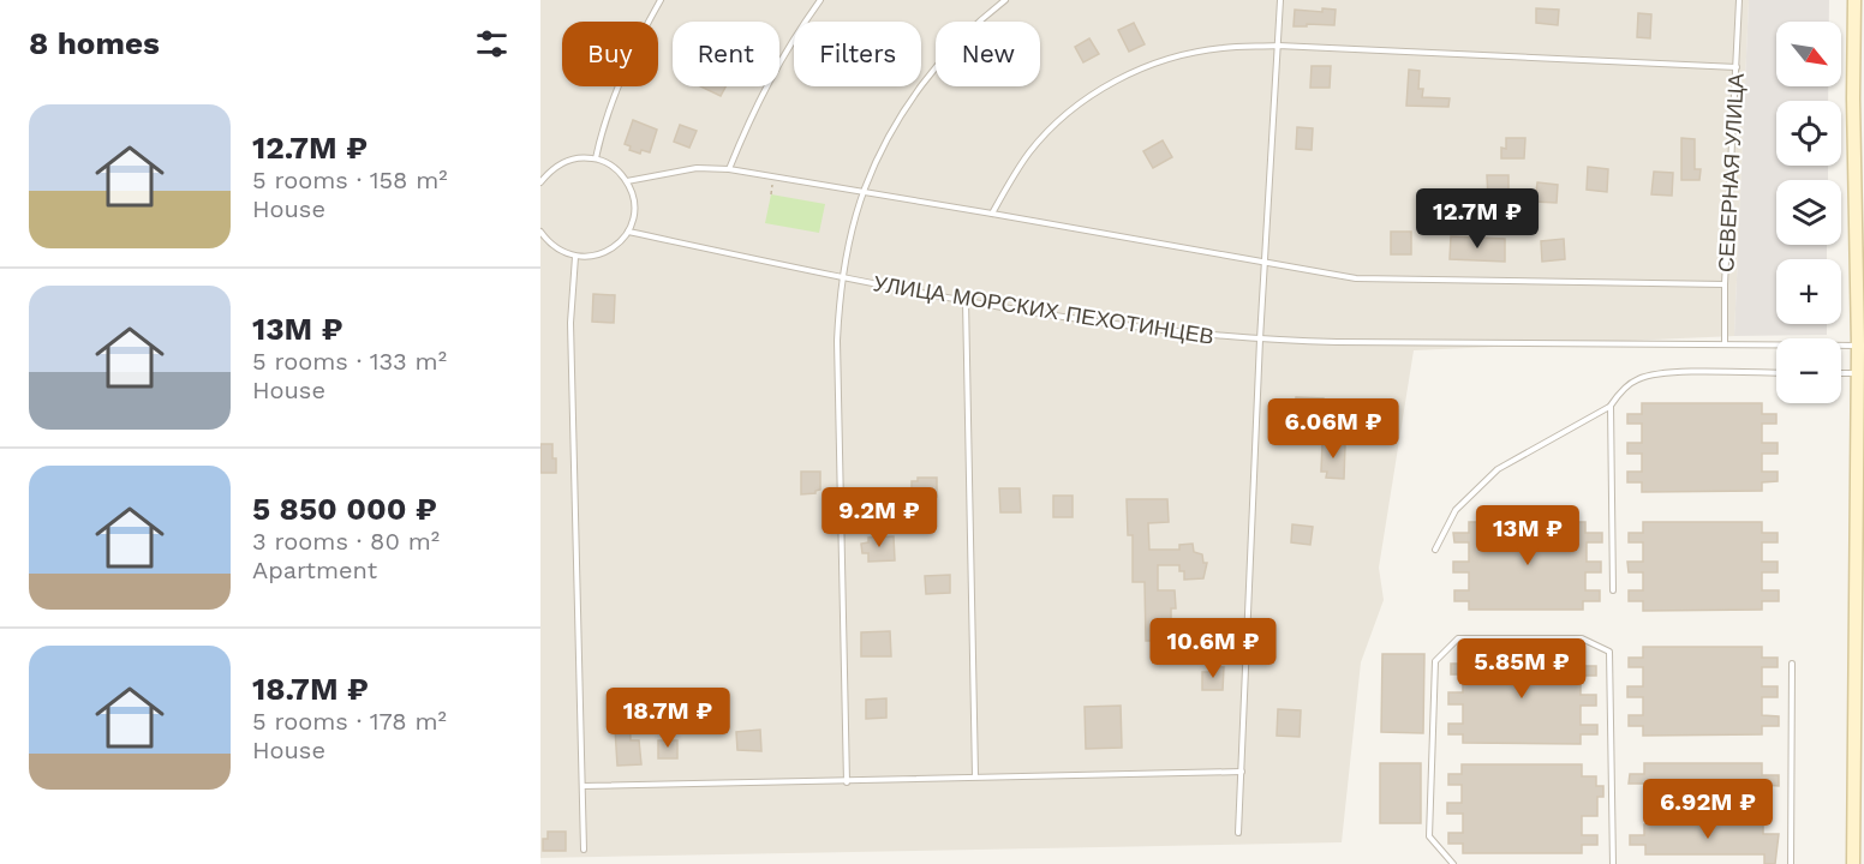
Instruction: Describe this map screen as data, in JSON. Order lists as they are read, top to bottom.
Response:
{
  "streets": {
    "lane": ["СЕВЕРНАЯ УЛИЦА", "УЛИЦА МОРСКИХ ПЕХОТИНЦЕВ"]
  },
  "crossings": [
    ["СЕВЕРНАЯ УЛИЦА", "УЛИЦА МОРСКИХ ПЕХОТИНЦЕВ"]
  ],
  "north": "bottom right",
  "page": {
    "heading": "8 homes",
    "map_buttons": ["+", "−"],
    "chip": [
      "Buy",
      "Rent",
      "Filters",
      "New"
    ],
    "list": [
      {
        "name": "12.7M ₽",
        "note": "5 rooms · 158 m² · House"
      },
      {
        "name": "13M ₽",
        "note": "5 rooms · 133 m² · House"
      },
      {
        "name": "5 850 000 ₽",
        "note": "3 rooms · 80 m² · Apartment"
      },
      {
        "name": "18.7M ₽",
        "note": "5 rooms · 178 m² · House"
      }
    ],
    "price": [
      "12.7M ₽",
      "6.06M ₽",
      "9.2M ₽",
      "13M ₽",
      "10.6M ₽",
      "5.85M ₽",
      "18.7M ₽",
      "6.92M ₽"
    ]
  }
}
